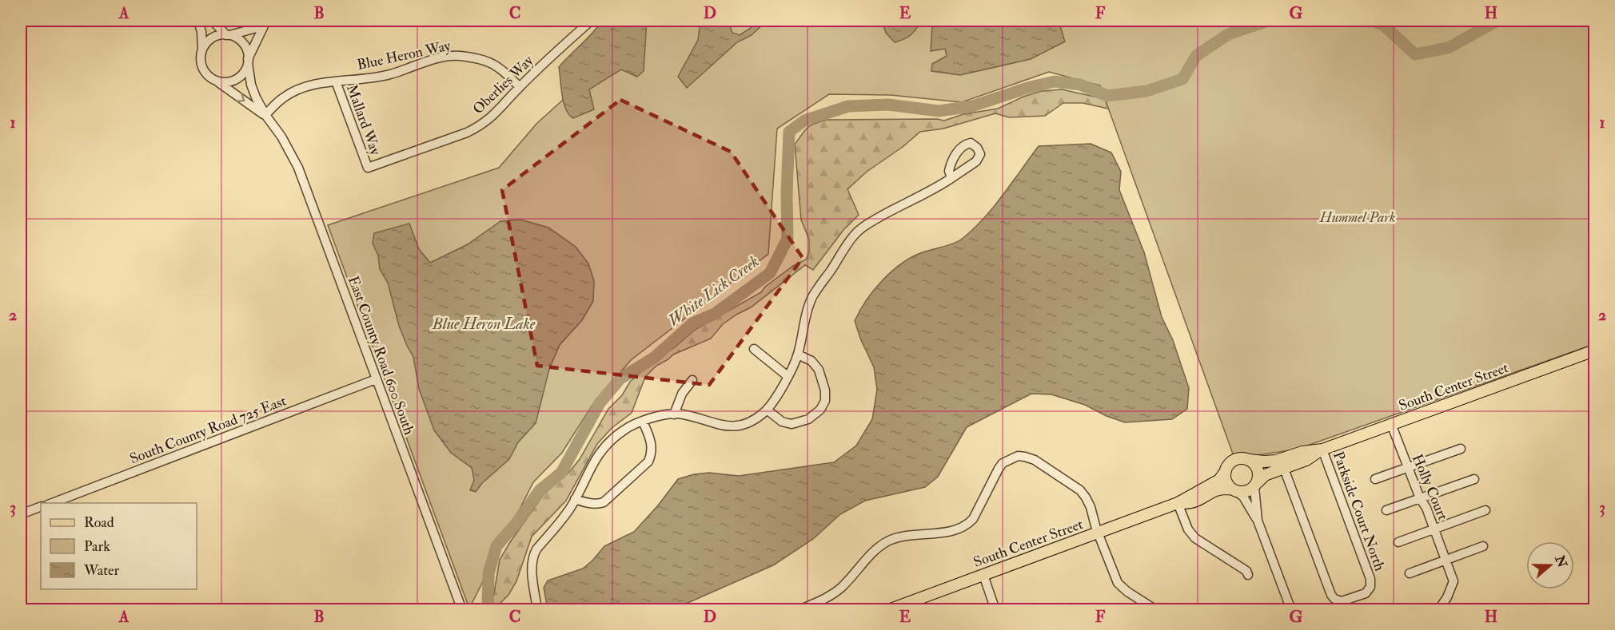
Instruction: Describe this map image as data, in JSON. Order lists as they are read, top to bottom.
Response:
{
  "streets": {
    "main road": ["South Center Street"],
    "street": [
      "Blue Heron Way",
      "Oberlies Way",
      "Mallard Way",
      "East County Road 600 South",
      "South County Road 725 East",
      "Holly Court",
      "Parkside Court North"
    ]
  },
  "crossings": [
    ["Blue Heron Way", "Oberlies Way"],
    ["Blue Heron Way", "Mallard Way"],
    ["Blue Heron Way", "East County Road 600 South"],
    ["Oberlies Way", "Mallard Way"],
    ["East County Road 600 South", "South County Road 725 East"],
    ["South Center Street", "Holly Court"],
    ["South Center Street", "Parkside Court North"]
  ],
  "water": ["White Lick Creek", "Blue Heron Lake"],
  "parks": ["Hummel Park"],
  "legend": ["Road", "Park", "Water"],
  "north": "right",
  "grid": {
    "columns": [
      "A",
      "B",
      "C",
      "D",
      "E",
      "F",
      "G",
      "H"
    ],
    "rows": ["1", "2", "3"]
  }
}
